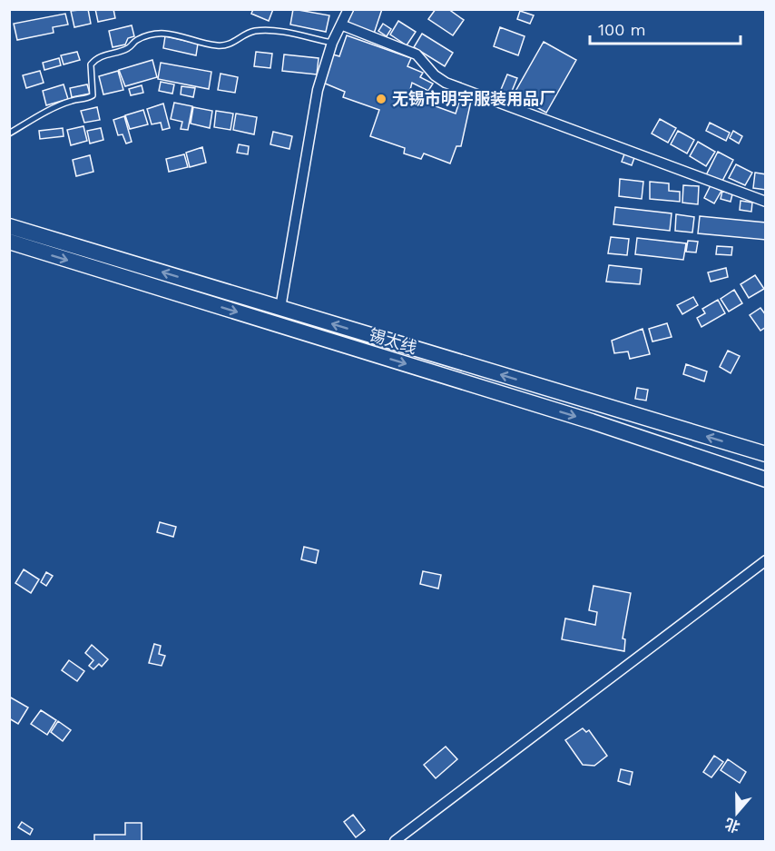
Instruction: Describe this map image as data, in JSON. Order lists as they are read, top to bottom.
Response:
{
  "streets": {
    "main road": ["锡太线"]
  },
  "places": ["无锡市明宇服装用品厂"],
  "scale_bar": "100 m",
  "north": "bottom"
}
